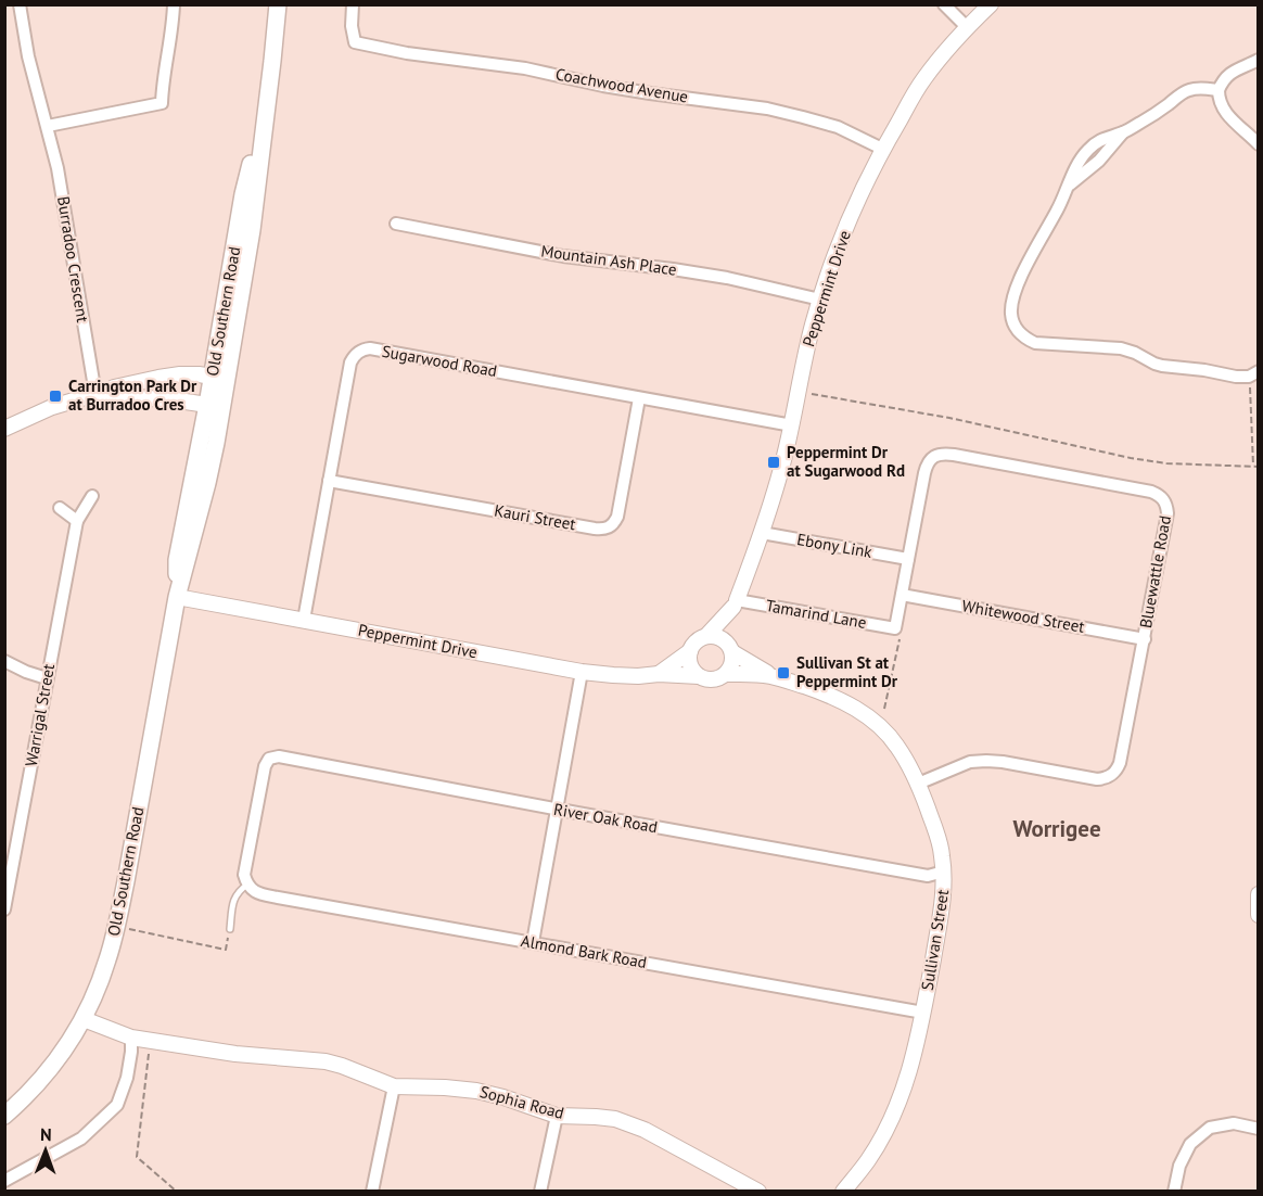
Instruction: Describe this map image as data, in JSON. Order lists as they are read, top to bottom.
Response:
{
  "streets": {
    "main road": ["Old Southern Road"],
    "street": [
      "Coachwood Avenue",
      "Burradoo Crescent",
      "Mountain Ash Place",
      "Peppermint Drive",
      "Sugarwood Road",
      "Kauri Street",
      "Ebony Link",
      "Bluewattle Road",
      "Tamarind Lane",
      "Whitewood Street",
      "Warrigal Street",
      "River Oak Road",
      "Sullivan Street",
      "Almond Bark Road",
      "Sophia Road"
    ]
  },
  "crossings": [
    ["Coachwood Avenue", "Peppermint Drive"],
    ["Mountain Ash Place", "Peppermint Drive"],
    ["Peppermint Drive", "Old Southern Road"],
    ["Peppermint Drive", "Sugarwood Road"],
    ["Peppermint Drive", "Ebony Link"],
    ["Peppermint Drive", "Tamarind Lane"],
    ["Peppermint Drive", "Sullivan Street"],
    ["Old Southern Road", "Sophia Road"],
    ["Sugarwood Road", "Kauri Street"],
    ["Ebony Link", "Bluewattle Road"],
    ["Bluewattle Road", "Tamarind Lane"],
    ["Bluewattle Road", "Whitewood Street"],
    ["Bluewattle Road", "Sullivan Street"],
    ["River Oak Road", "Sullivan Street"],
    ["River Oak Road", "Almond Bark Road"],
    ["Sullivan Street", "Almond Bark Road"]
  ],
  "districts": ["Worrigee"],
  "places": {
    "transit": ["Carrington Park Dr at Burradoo Cres", "Peppermint Dr at Sugarwood Rd", "Sullivan St at Peppermint Dr"]
  },
  "north": "top"
}
